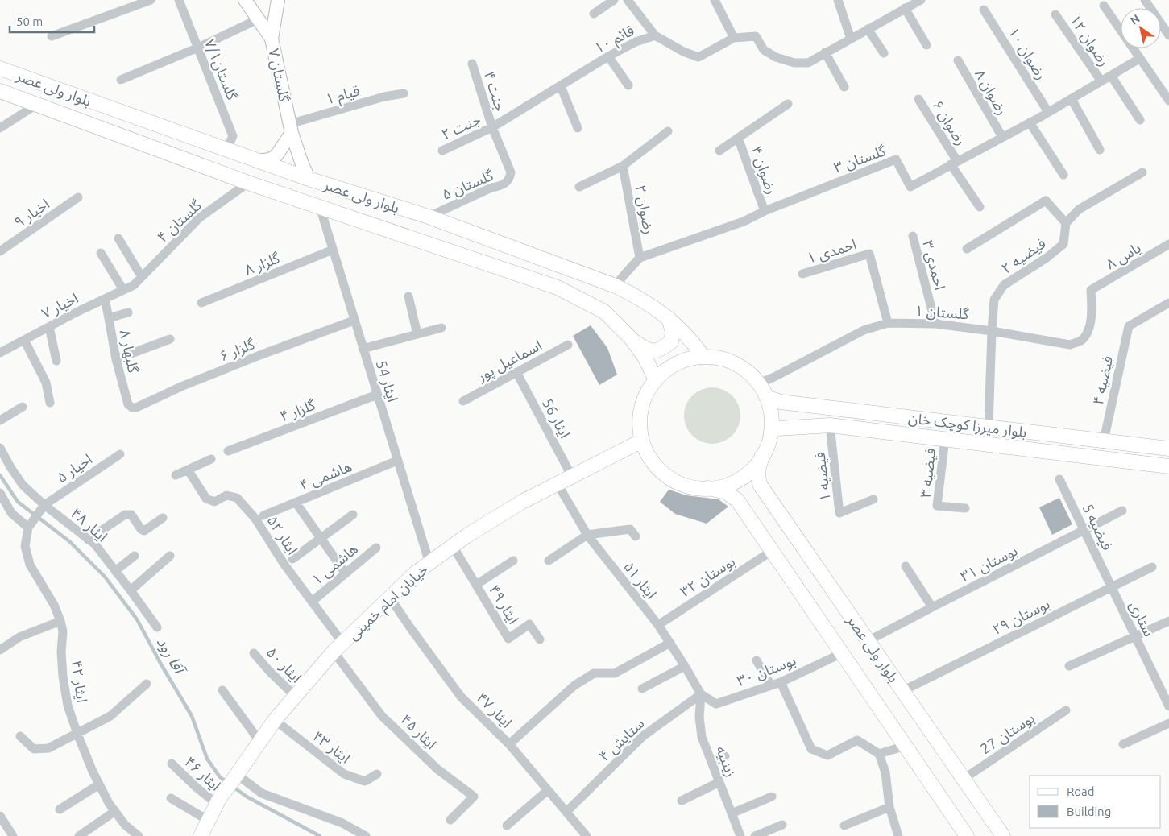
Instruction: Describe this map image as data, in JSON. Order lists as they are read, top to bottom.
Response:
{
  "streets": {
    "main road": [
      "گلستان ۷",
      "بلوار ولی عصر",
      "بلوار میرزا کوچک خان",
      "خیابان امام خمینی"
    ],
    "street": [
      "قائم ۱۰",
      "رضوان ۱۲",
      "رضوان ۱۰",
      "گلستان۷/۱",
      "جنت ۴",
      "رضوان ۸",
      "قیام ۱",
      "رضوان ۶",
      "جنت ۲",
      "گلستان ۳",
      "رضوان ۴",
      "گلستان ۵",
      "رضوان ۲",
      "اخیار ۹",
      "گلستان ۴",
      "احمدی ۱",
      "فیضیه ۲",
      "یاس ۸",
      "گلزار ۸",
      "احمدی ۳",
      "اخیار ۷",
      "گلستان ۱",
      "گلزار ۶",
      "گلبهار ۸",
      "اسماعیل پور",
      "فیضیه ۴",
      "ایثار 54",
      "گلزار ۴",
      "ایثار 56",
      "اخیار ۵",
      "فیضیه ۳",
      "هاشمی ۴",
      "فیضیه ۱",
      "ایثار ۴۸",
      "فیضیه 5",
      "ایثار ۵۲",
      "بوستان ۳۱",
      "هاشمی ۱",
      "بوستان ۳۲",
      "ایثار ۵۱",
      "ایثار ۴۹",
      "بوستان ۲۹",
      "ستاری",
      "ایثار ۵۰",
      "بوستان ۳۰",
      "ایثار ۴۲",
      "ایثار ۴۷",
      "ایثار ۴۵",
      "بوستان 27",
      "ستایش ۴",
      "ایثار ۴۳",
      "زینبیه",
      "ایثار ۴۶"
    ]
  },
  "crossings": [
    ["قائم ۱۰", "جنت ۴"],
    ["قائم ۱۰", "جنت ۲"],
    ["قائم ۱۰", "گلستان ۵"],
    ["رضوان ۱۲", "گلستان ۳"],
    ["رضوان ۱۰", "گلستان ۳"],
    ["گلستان۷/۱", "بلوار ولی عصر"],
    ["گلستان ۷", "بلوار ولی عصر"],
    ["گلستان ۷", "قیام ۱"],
    ["بلوار ولی عصر", "گلستان ۳"],
    ["بلوار ولی عصر", "گلستان ۵"],
    ["بلوار ولی عصر", "گلستان ۴"],
    ["بلوار ولی عصر", "گلستان ۱"],
    ["بلوار ولی عصر", "ایثار 54"],
    ["بلوار ولی عصر", "بلوار میرزا کوچک خان"],
    ["بلوار ولی عصر", "بوستان ۳۱"],
    ["بلوار ولی عصر", "بوستان ۳۲"],
    ["بلوار ولی عصر", "خیابان امام خمینی"],
    ["بلوار ولی عصر", "بوستان ۲۹"],
    ["بلوار ولی عصر", "بوستان ۳۰"],
    ["بلوار ولی عصر", "بوستان 27"],
    ["جنت ۴", "جنت ۲"],
    ["جنت ۴", "گلستان ۵"],
    ["رضوان ۸", "گلستان ۳"],
    ["رضوان ۶", "گلستان ۳"],
    ["جنت ۲", "گلستان ۵"],
    ["گلستان ۳", "رضوان ۴"],
    ["گلستان ۳", "رضوان ۲"],
    ["گلستان ۴", "اخیار ۷"],
    ["احمدی ۱", "گلستان ۱"],
    ["فیضیه ۲", "گلستان ۱"],
    ["فیضیه ۲", "بلوار میرزا کوچک خان"],
    ["یاس ۸", "گلستان ۱"],
    ["گلزار ۸", "ایثار 54"],
    ["احمدی ۳", "گلستان ۱"],
    ["اخیار ۷", "گلبهار ۸"],
    ["گلستان ۱", "بلوار میرزا کوچک خان"],
    ["گلستان ۱", "خیابان امام خمینی"],
    ["گلزار ۶", "گلبهار ۸"],
    ["گلزار ۶", "ایثار 54"],
    ["اسماعیل پور", "ایثار 56"],
    ["فیضیه ۴", "بلوار میرزا کوچک خان"],
    ["ایثار 54", "گلزار ۴"],
    ["ایثار 54", "هاشمی ۴"],
    ["ایثار 54", "خیابان امام خمینی"],
    ["ایثار 56", "خیابان امام خمینی"],
    ["بلوار میرزا کوچک خان", "فیضیه ۳"],
    ["بلوار میرزا کوچک خان", "فیضیه ۱"],
    ["بلوار میرزا کوچک خان", "خیابان امام خمینی"],
    ["اخیار ۵", "ایثار ۴۸"],
    ["فیضیه 5", "بوستان ۳۱"],
    ["فیضیه 5", "بوستان ۲۹"],
    ["فیضیه 5", "ستاری"],
    ["ایثار ۵۲", "هاشمی ۱"],
    ["ایثار ۵۲", "خیابان امام خمینی"],
    ["ایثار ۵۲", "ایثار ۴۵"],
    ["بوستان ۳۲", "ایثار ۵۱"],
    ["ایثار ۵۱", "خیابان امام خمینی"],
    ["ایثار ۵۱", "بوستان ۳۰"],
    ["ایثار ۵۱", "ستایش ۴"],
    ["ایثار ۵۱", "زینبیه"],
    ["خیابان امام خمینی", "ایثار ۴۹"],
    ["خیابان امام خمینی", "ایثار ۵۰"],
    ["خیابان امام خمینی", "ایثار ۴۷"],
    ["خیابان امام خمینی", "ایثار ۴۵"],
    ["خیابان امام خمینی", "ایثار ۴۳"],
    ["خیابان امام خمینی", "ایثار ۴۶"],
    ["بوستان ۲۹", "ستاری"],
    ["بوستان ۳۰", "ستایش ۴"],
    ["بوستان ۳۰", "زینبیه"],
    ["ایثار ۴۷", "ستایش ۴"],
    ["ستایش ۴", "زینبیه"]
  ],
  "water": ["آقا رود"],
  "legend": ["Road", "Building"],
  "scale_bar": "50 m",
  "north": "top left"
}
